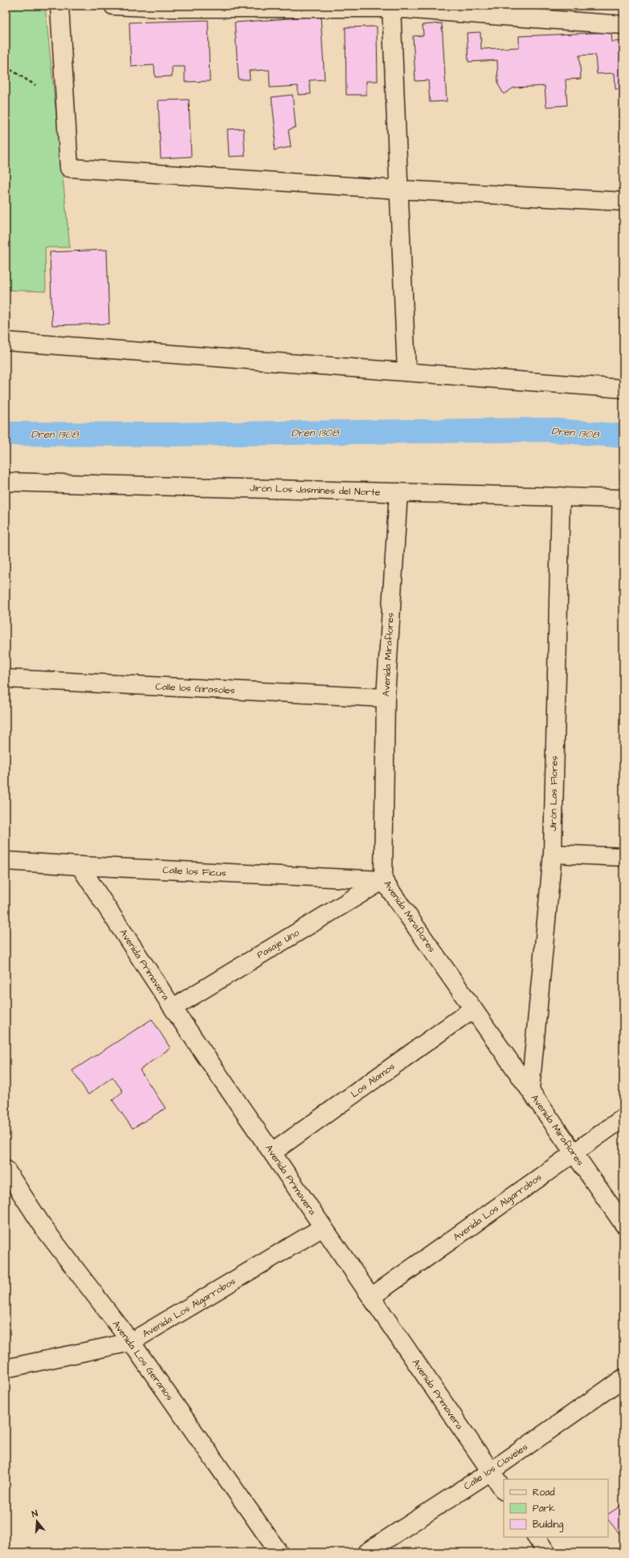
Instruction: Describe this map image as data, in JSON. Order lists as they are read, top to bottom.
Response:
{
  "streets": {
    "street": [
      "Jirón Los Jasmines del Norte",
      "Avenida Miraflores",
      "Calle los Girasoles",
      "Jirón Las Flores",
      "Calle los Ficus",
      "Pasaje Uno",
      "Avenida Primavera",
      "Los Alamos",
      "Avenida Los Algarrobos",
      "Avenida Los Geranios",
      "Calle los Claveles"
    ]
  },
  "crossings": [
    ["Jirón Los Jasmines del Norte", "Avenida Miraflores"],
    ["Jirón Los Jasmines del Norte", "Jirón Las Flores"],
    ["Avenida Miraflores", "Calle los Girasoles"],
    ["Avenida Miraflores", "Jirón Las Flores"],
    ["Avenida Miraflores", "Calle los Ficus"],
    ["Avenida Miraflores", "Pasaje Uno"],
    ["Avenida Miraflores", "Los Alamos"],
    ["Avenida Miraflores", "Avenida Los Algarrobos"],
    ["Calle los Ficus", "Pasaje Uno"],
    ["Calle los Ficus", "Avenida Primavera"],
    ["Pasaje Uno", "Avenida Primavera"],
    ["Avenida Primavera", "Los Alamos"],
    ["Avenida Primavera", "Avenida Los Algarrobos"],
    ["Avenida Primavera", "Calle los Claveles"],
    ["Avenida Los Algarrobos", "Avenida Los Geranios"]
  ],
  "water": ["Dren 1308"],
  "legend": ["Road", "Park", "Building"],
  "north": "top"
}
